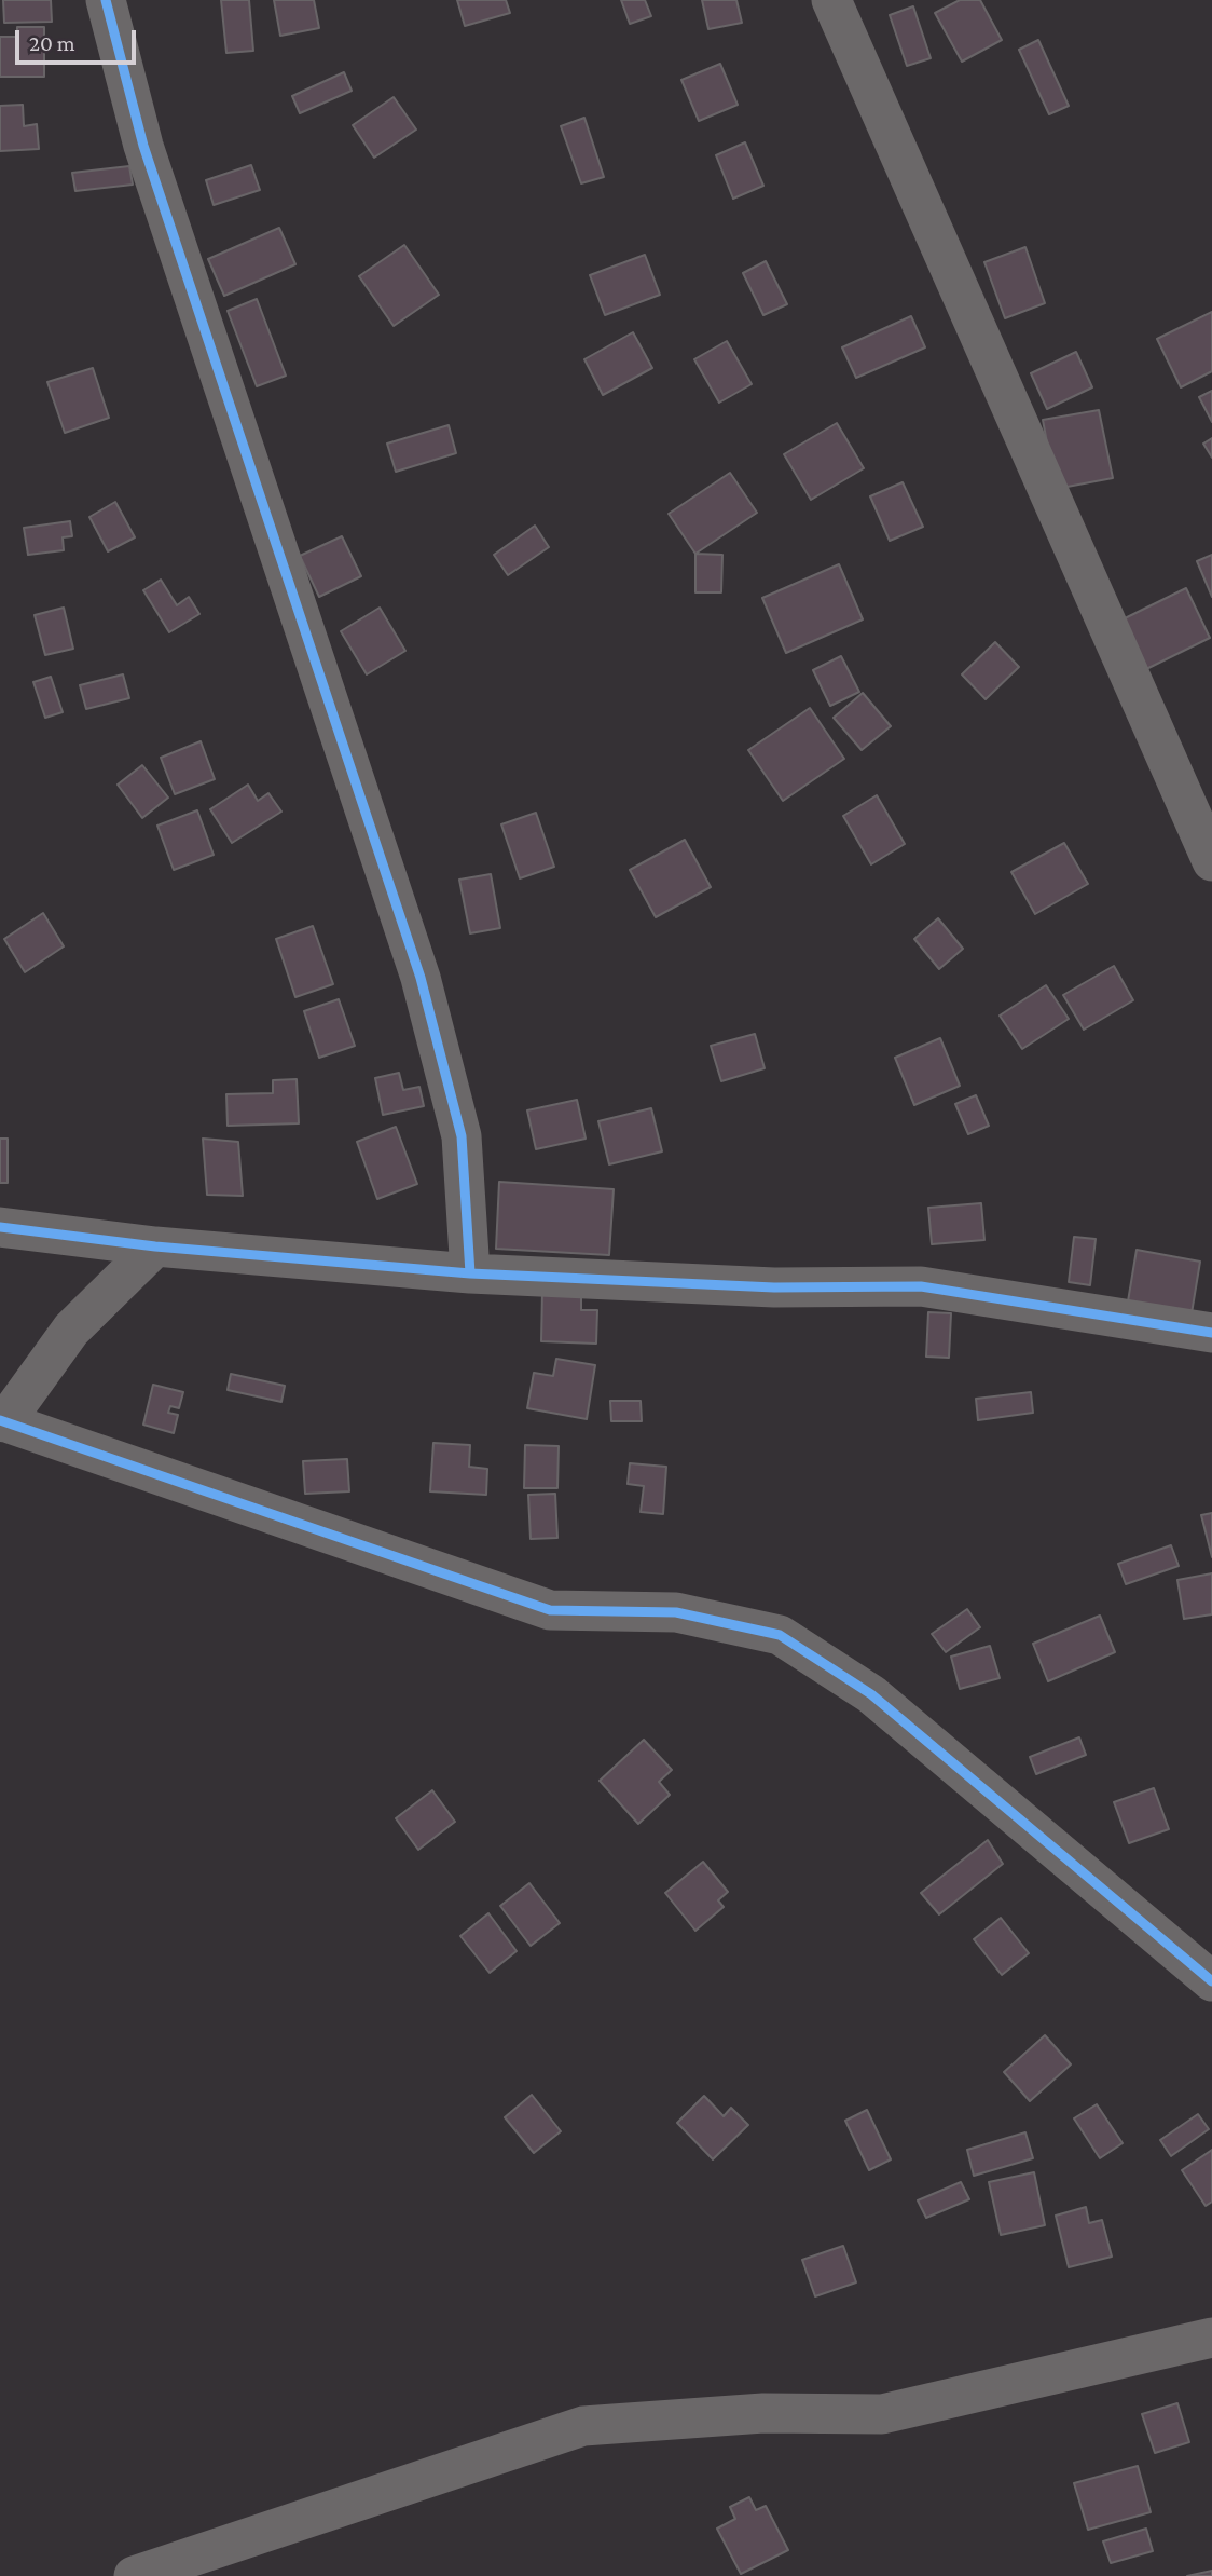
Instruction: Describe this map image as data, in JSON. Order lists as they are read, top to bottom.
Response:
{
  "scale_bar": "20 m"
}
